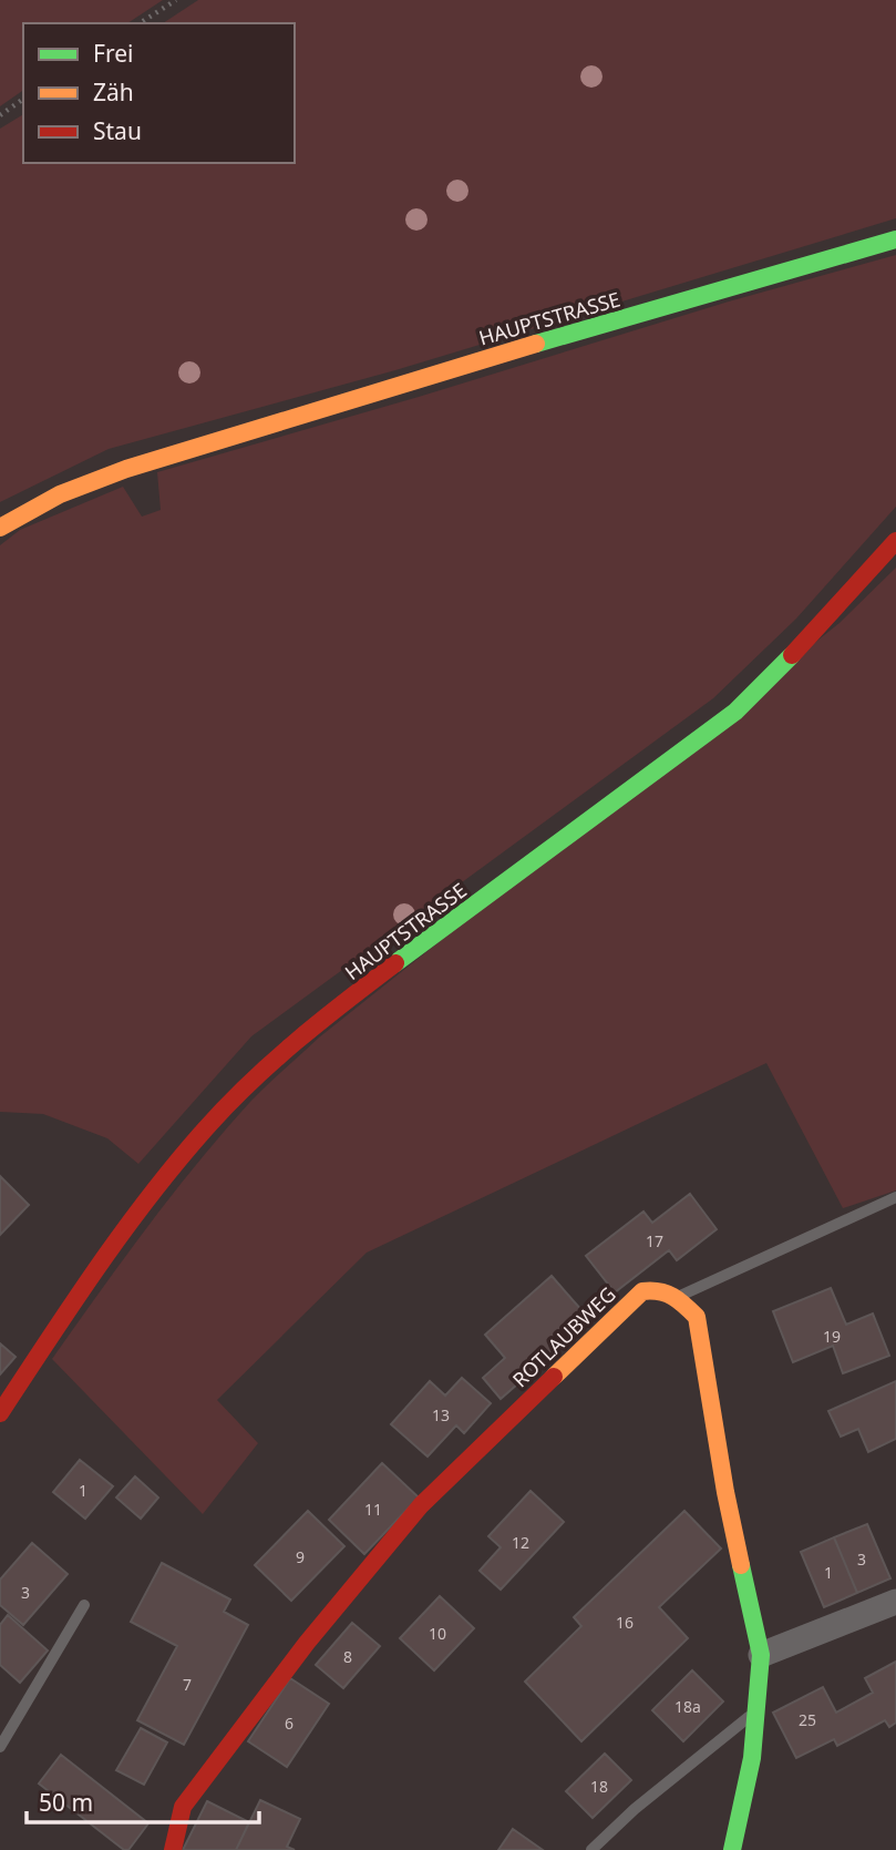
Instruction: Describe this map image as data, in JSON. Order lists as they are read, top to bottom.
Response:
{
  "streets": {
    "street": ["HAUPTSTRASSE", "ROTLAUBWEG"]
  },
  "house_numbers": [
    "17",
    "19",
    "13",
    "1",
    "11",
    "12",
    "9",
    "3",
    "1",
    "3",
    "16",
    "10",
    "8",
    "7",
    "18a",
    "25",
    "6",
    "18"
  ],
  "legend": ["Frei", "Zäh", "Stau"],
  "scale_bar": "50 m"
}
